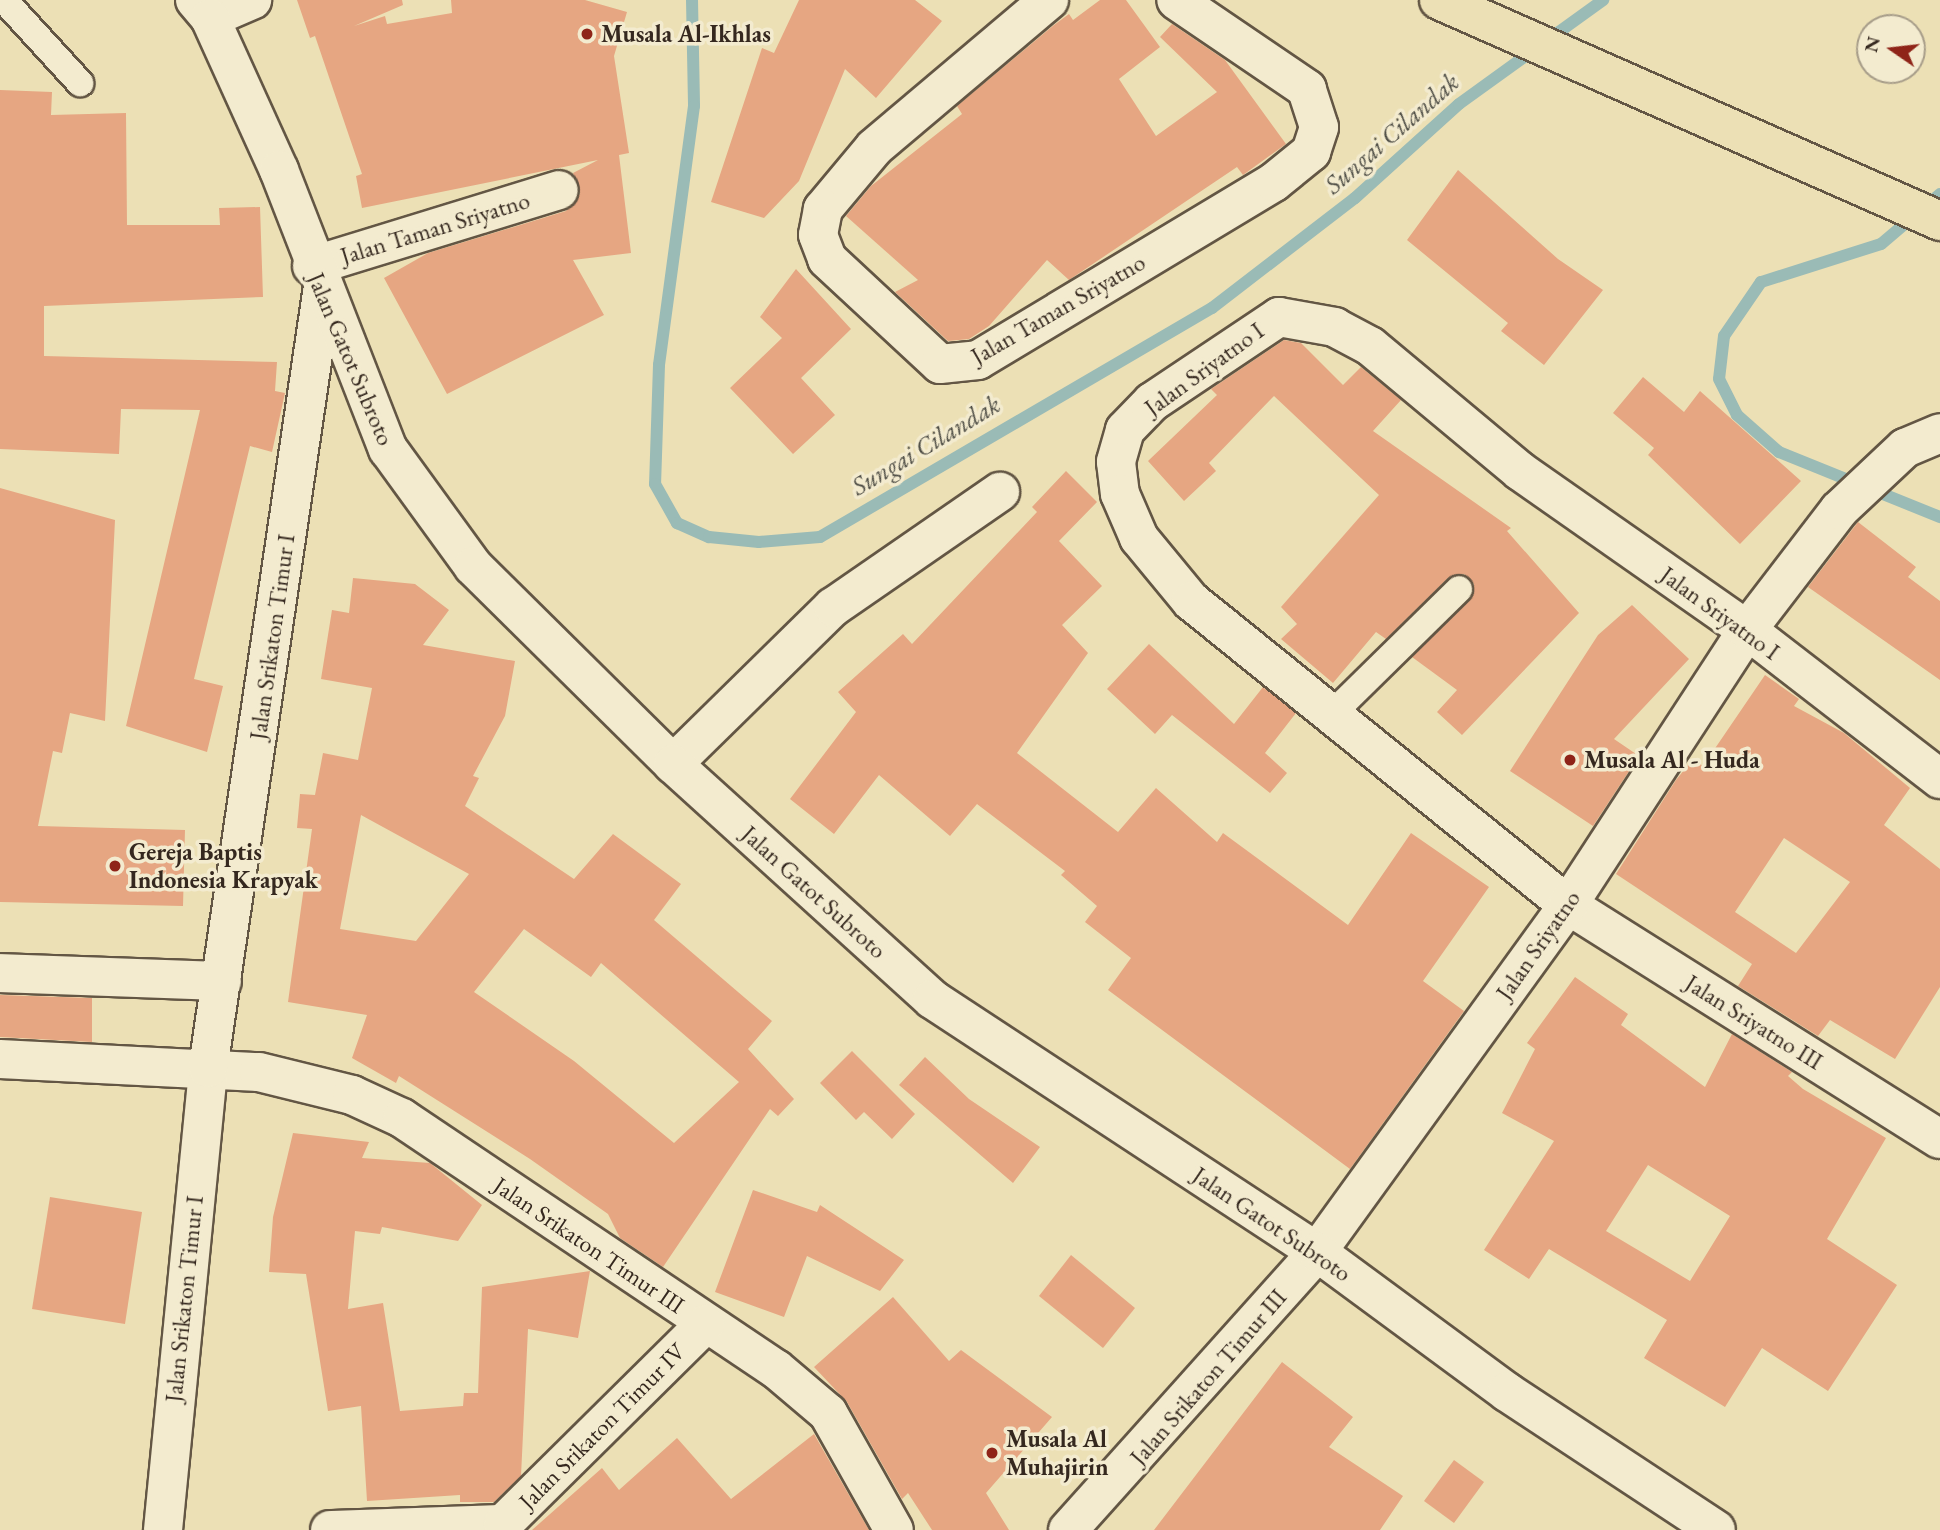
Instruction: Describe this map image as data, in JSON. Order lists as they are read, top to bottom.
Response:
{
  "streets": {
    "street": [
      "Jalan Taman Sriyatno",
      "Jalan Gatot Subroto",
      "Jalan Sriyatno I",
      "Jalan Srikaton Timur I",
      "Jalan Sriyatno",
      "Jalan Sriyatno III",
      "Jalan Srikaton Timur III",
      "Jalan Srikaton Timur IV"
    ]
  },
  "crossings": [
    ["Jalan Taman Sriyatno", "Jalan Gatot Subroto"],
    ["Jalan Taman Sriyatno", "Jalan Srikaton Timur I"],
    ["Jalan Gatot Subroto", "Jalan Srikaton Timur I"],
    ["Jalan Gatot Subroto", "Jalan Sriyatno"],
    ["Jalan Gatot Subroto", "Jalan Srikaton Timur III"],
    ["Jalan Sriyatno I", "Jalan Sriyatno"],
    ["Jalan Sriyatno I", "Jalan Sriyatno III"],
    ["Jalan Srikaton Timur I", "Jalan Srikaton Timur III"],
    ["Jalan Sriyatno", "Jalan Sriyatno III"],
    ["Jalan Sriyatno", "Jalan Srikaton Timur III"],
    ["Jalan Srikaton Timur III", "Jalan Srikaton Timur IV"]
  ],
  "water": ["Sungai Cilandak"],
  "places": [
    "Musala Al-Ikhlas",
    "Musala Al - Huda",
    "Gereja Baptis Indonesia Krapyak",
    "Musala Al Muhajirin"
  ],
  "north": "left"
}
